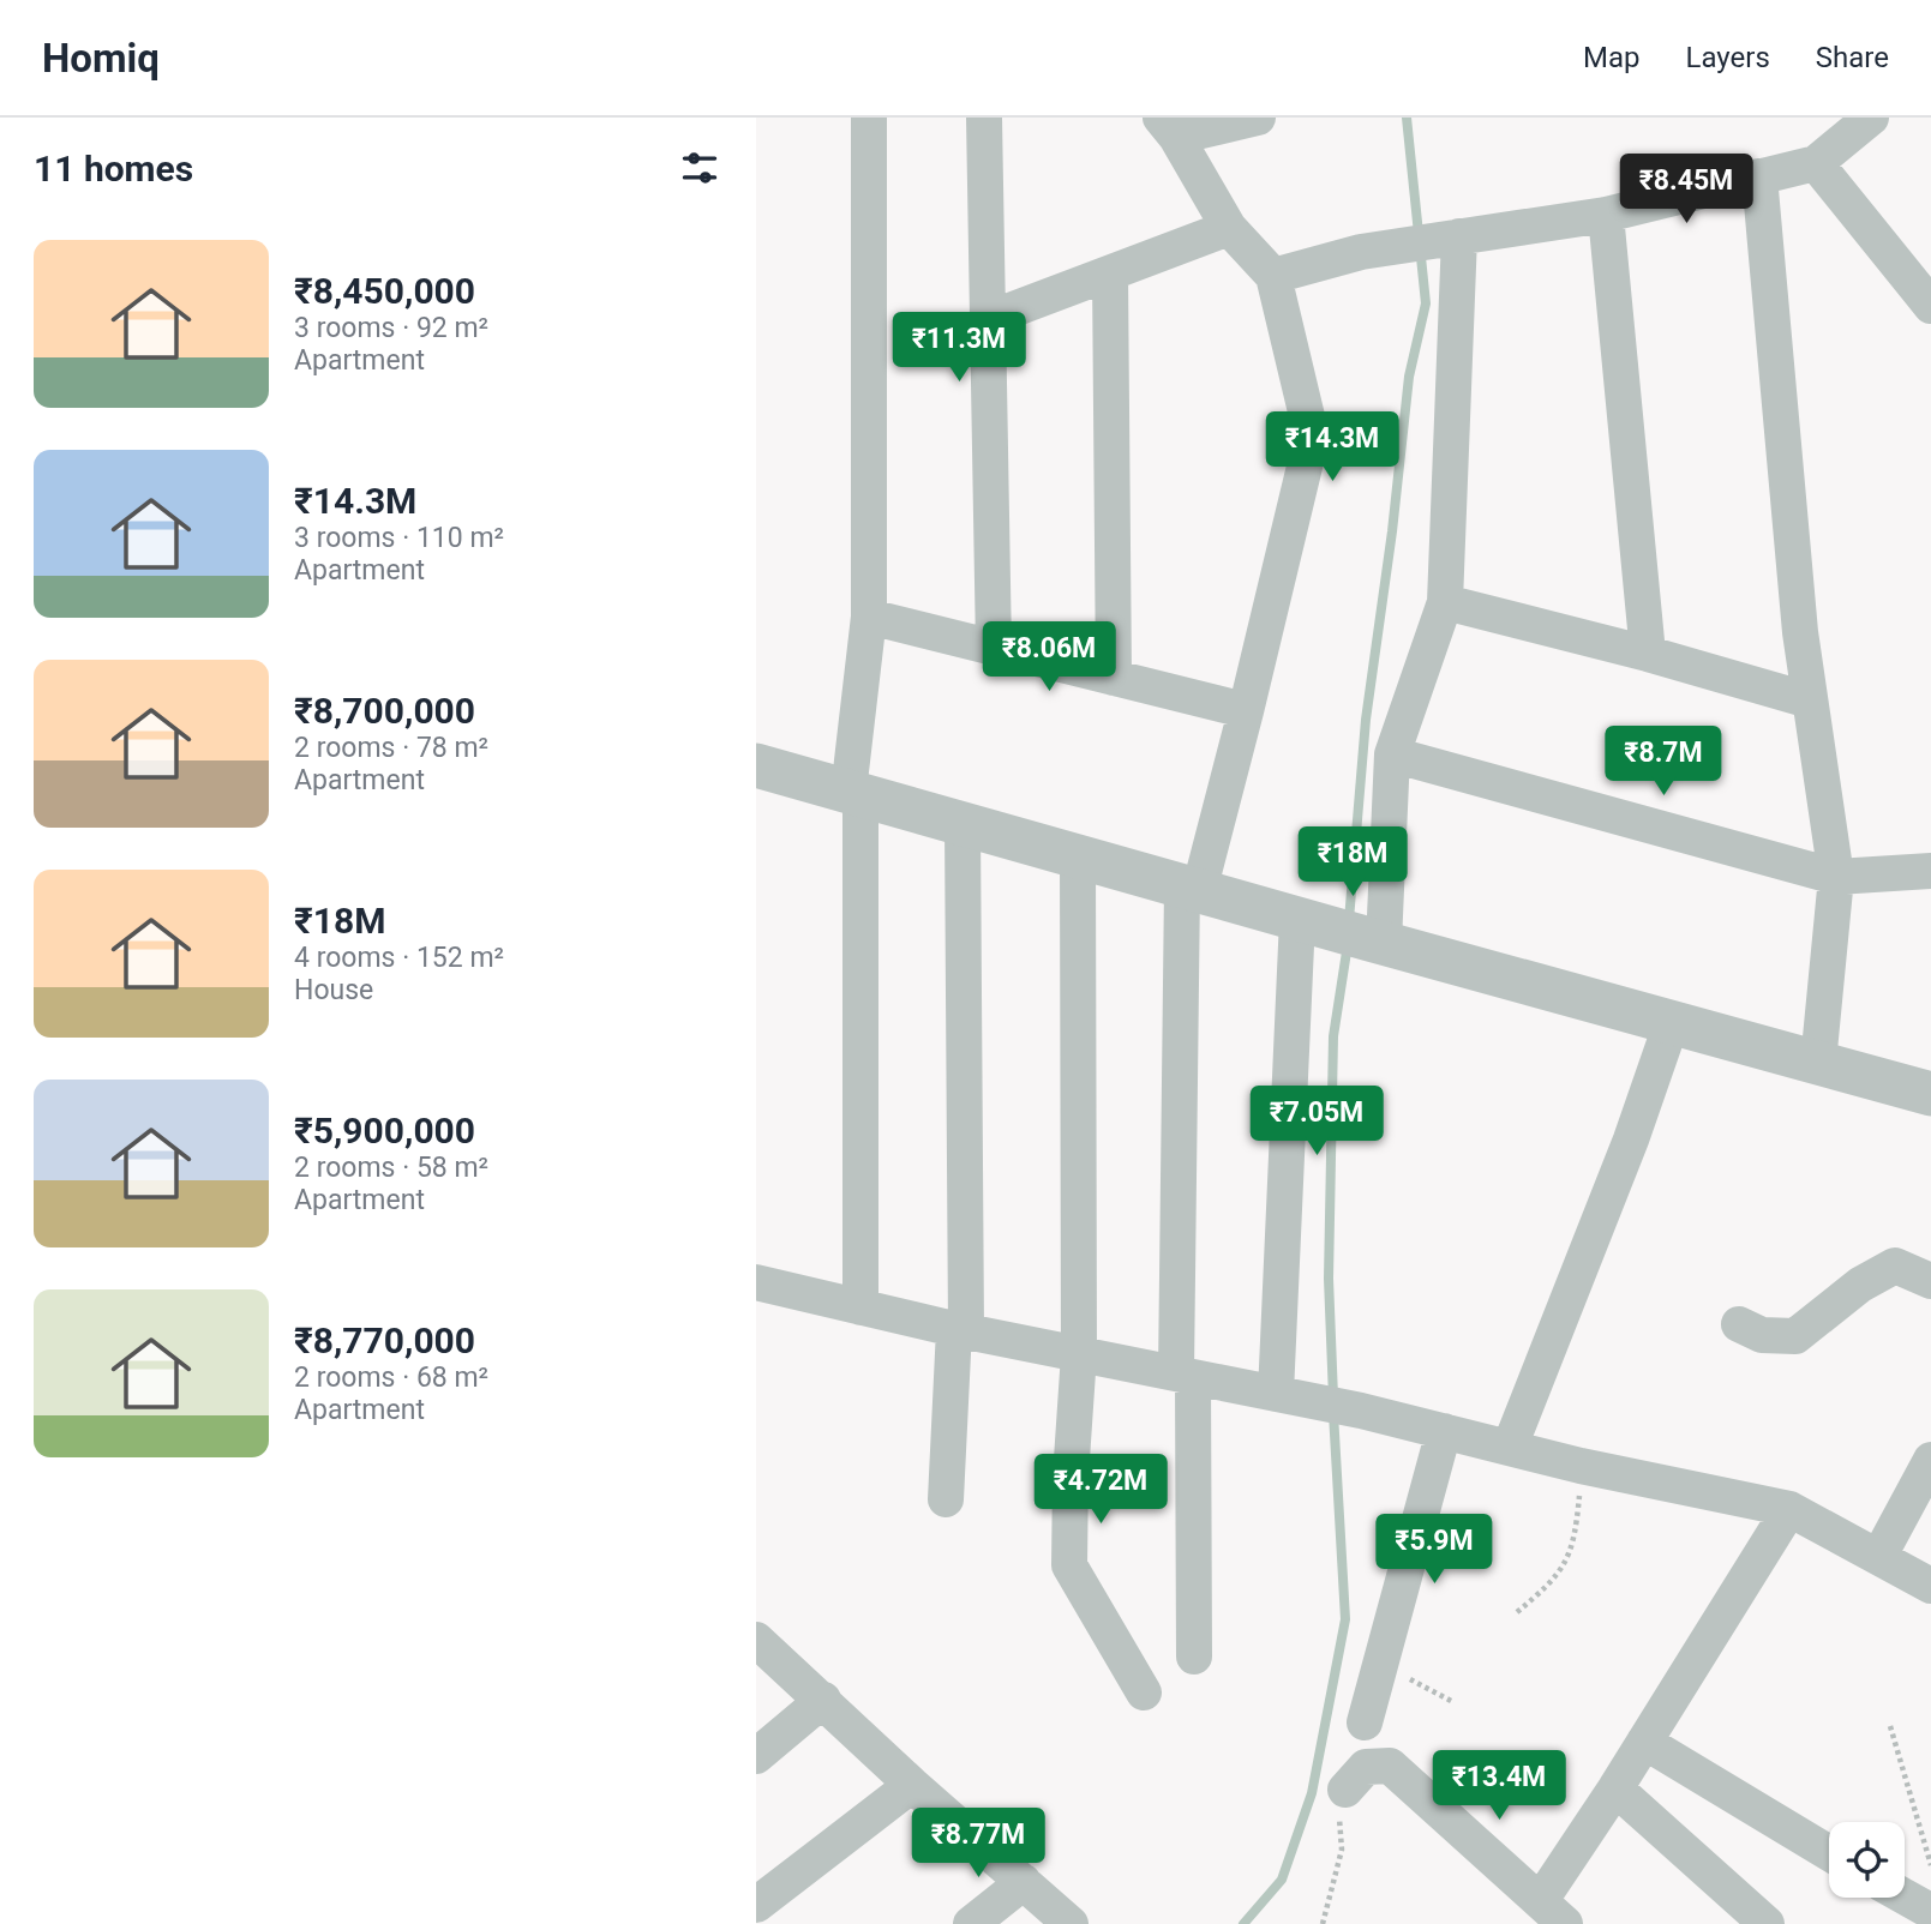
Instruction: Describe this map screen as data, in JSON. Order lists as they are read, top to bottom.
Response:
{
  "page": {
    "header": "Homiq",
    "nav": ["Map", "Layers", "Share"],
    "heading": "11 homes",
    "price": [
      "₹8.45M",
      "₹11.3M",
      "₹14.3M",
      "₹8.06M",
      "₹8.7M",
      "₹18M",
      "₹7.05M",
      "₹4.72M",
      "₹5.9M",
      "₹13.4M",
      "₹8.77M"
    ],
    "list": [
      {
        "name": "₹8,450,000",
        "note": "3 rooms · 92 m² · Apartment"
      },
      {
        "name": "₹14.3M",
        "note": "3 rooms · 110 m² · Apartment"
      },
      {
        "name": "₹8,700,000",
        "note": "2 rooms · 78 m² · Apartment"
      },
      {
        "name": "₹18M",
        "note": "4 rooms · 152 m² · House"
      },
      {
        "name": "₹5,900,000",
        "note": "2 rooms · 58 m² · Apartment"
      },
      {
        "name": "₹8,770,000",
        "note": "2 rooms · 68 m² · Apartment"
      }
    ]
  }
}
